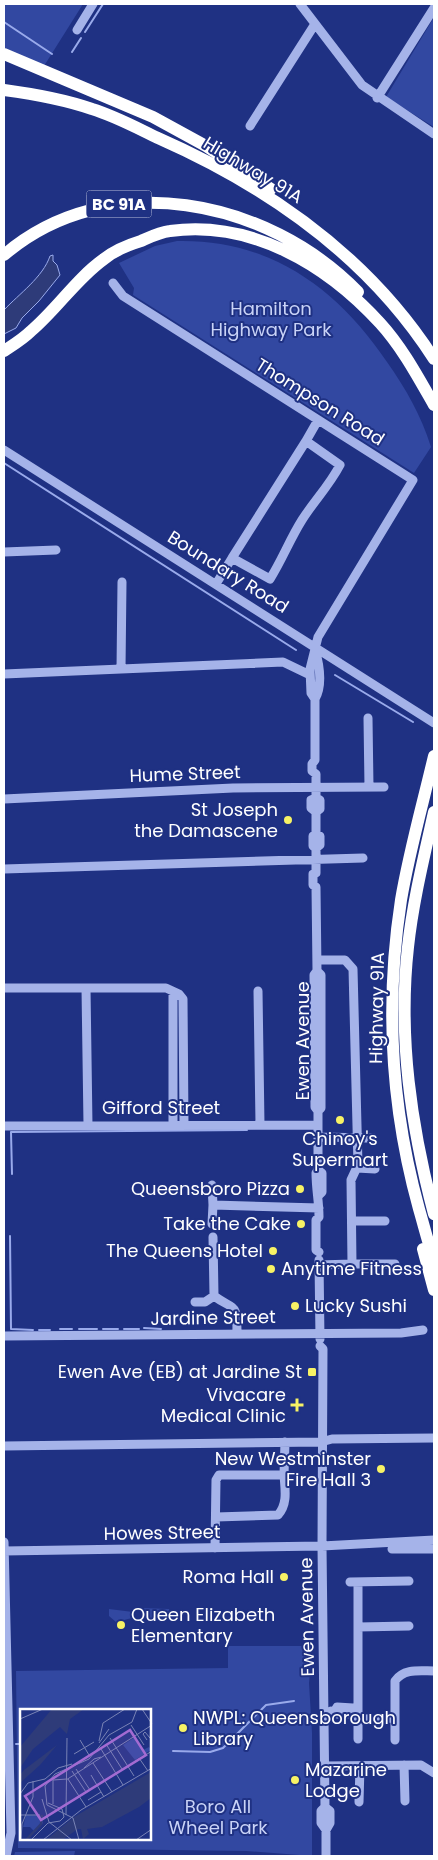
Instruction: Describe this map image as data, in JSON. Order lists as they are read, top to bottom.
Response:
{
  "streets": {
    "highway": ["Highway 91A", "BC 91A"],
    "street": [
      "Thompson Road",
      "Boundary Road",
      "Hume Street",
      "Ewen Avenue",
      "Gifford Street",
      "Jardine Street",
      "Howes Street"
    ]
  },
  "crossings": [
    ["Thompson Road", "Boundary Road"],
    ["Thompson Road", "Ewen Avenue"],
    ["Boundary Road", "Ewen Avenue"],
    ["Hume Street", "Ewen Avenue"],
    ["Ewen Avenue", "Gifford Street"],
    ["Ewen Avenue", "Jardine Street"],
    ["Ewen Avenue", "Howes Street"]
  ],
  "parks": ["Hamilton Highway Park", "Boro All Wheel Park"],
  "places": {
    "other": [
      "St Joseph the Damascene",
      "Chinoy's Supermart",
      "Queensboro Pizza",
      "Take the Cake",
      "The Queens Hotel",
      "Anytime Fitness",
      "Lucky Sushi",
      "New Westminster Fire Hall 3",
      "Roma Hall",
      "Queen Elizabeth Elementary",
      "NWPL: Queensborough Library",
      "Mazarine Lodge"
    ],
    "transit": ["Ewen Ave (EB) at Jardine St"],
    "health": ["Vivacare Medical Clinic"]
  }
}
